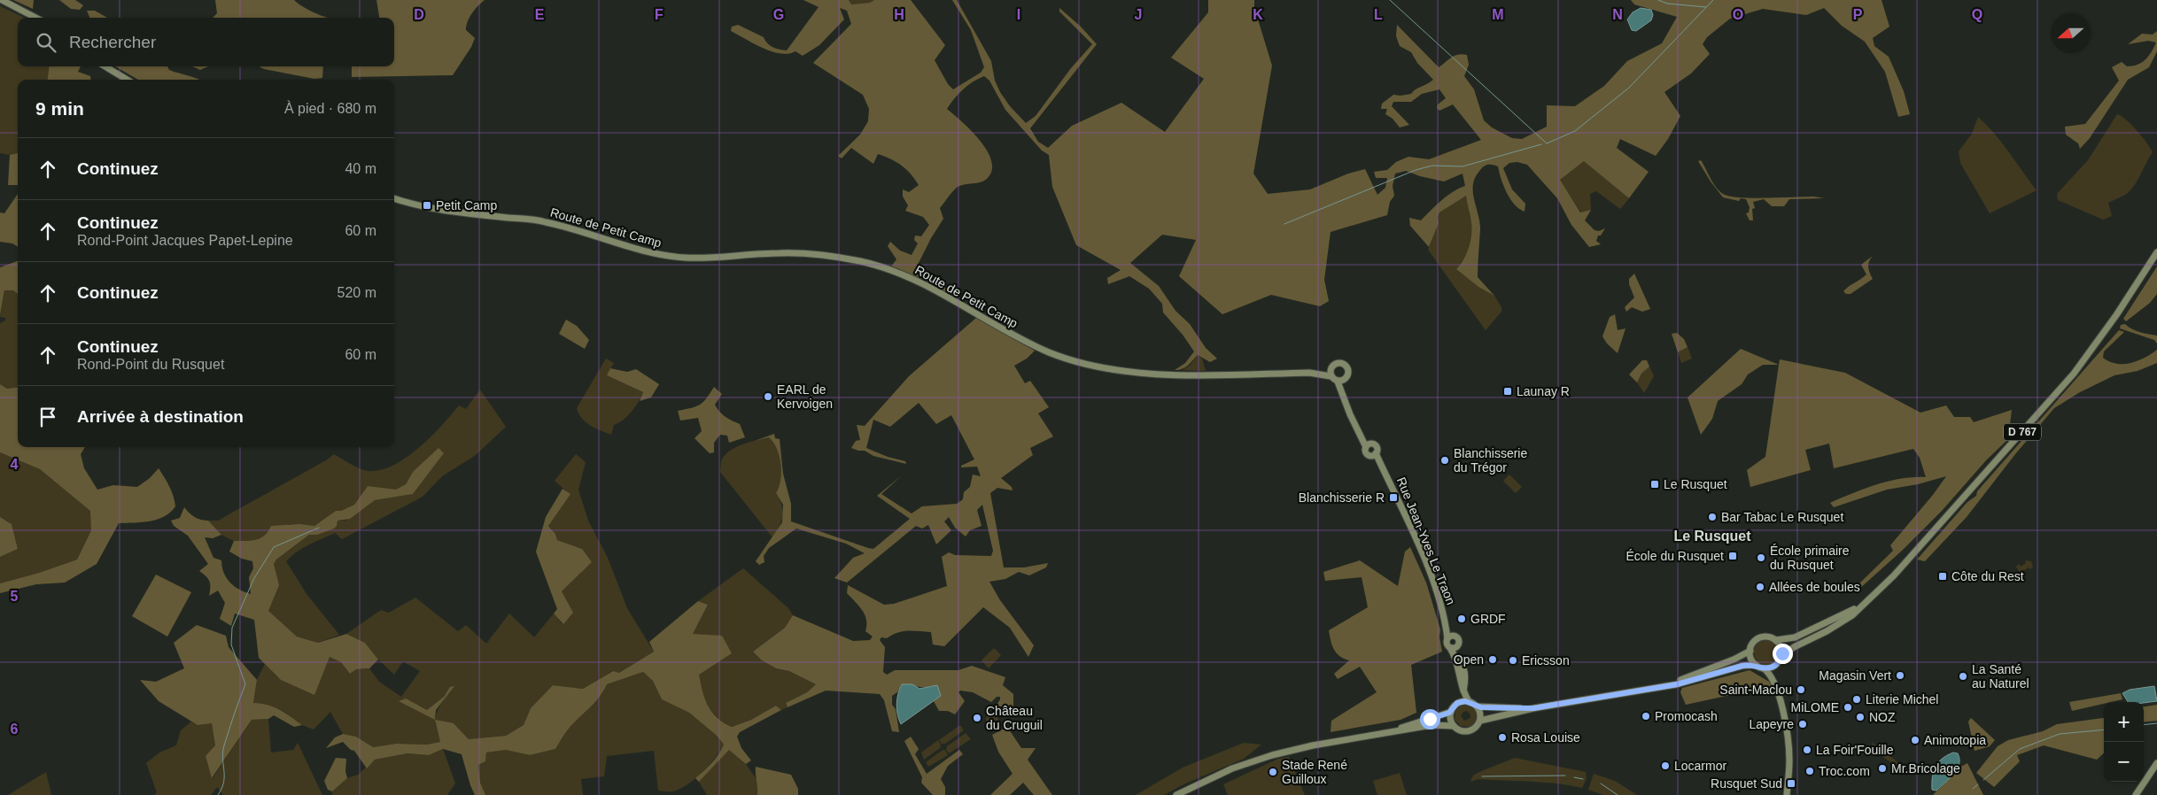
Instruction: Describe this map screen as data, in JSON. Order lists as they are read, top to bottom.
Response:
{
  "streets": {
    "main road": ["Route de Petit Camp", "D 767", "Rue Jean-Yves Le Traon"]
  },
  "districts": ["Le Rusquet"],
  "places": {
    "transit": [
      "Petit Camp",
      "Launay R",
      "Le Rusquet",
      "Blanchisserie R",
      "École du Rusquet",
      "Côte du Rest",
      "Rusquet Sud"
    ],
    "other": [
      "EARL de Kervoigen",
      "Blanchisserie du Trégor",
      "Bar Tabac Le Rusquet",
      "École primaire du Rusquet",
      "Allées de boules",
      "GRDF",
      "Open",
      "Ericsson",
      "Magasin Vert",
      "La Santé au Naturel",
      "Saint-Maclou",
      "Literie Michel",
      "MiLOME",
      "Promocash",
      "NOZ",
      "Château du Cruguil",
      "Lapeyre",
      "Rosa Louise",
      "Animotopia",
      "La Foir'Fouille",
      "Locarmor",
      "Mr.Bricolage",
      "Troc.com",
      "Stade René Guilloux"
    ]
  },
  "north": "left",
  "page": {
    "search": "Rechercher",
    "heading": ["9 min", "À pied · 680 m"],
    "list": [
      ["Continuez", "40 m"],
      ["Continuez", "Rond-Point Jacques Papet-Lepine", "60 m"],
      ["Continuez", "520 m"],
      ["Continuez", "Rond-Point du Rusquet", "60 m"],
      "Arrivée à destination"
    ],
    "map_buttons": ["+", "−"]
  },
  "grid": {
    "columns": [
      "D",
      "E",
      "F",
      "G",
      "H",
      "I",
      "J",
      "K",
      "L",
      "M",
      "N",
      "O",
      "P",
      "Q"
    ],
    "rows": ["4", "5", "6"]
  }
}
